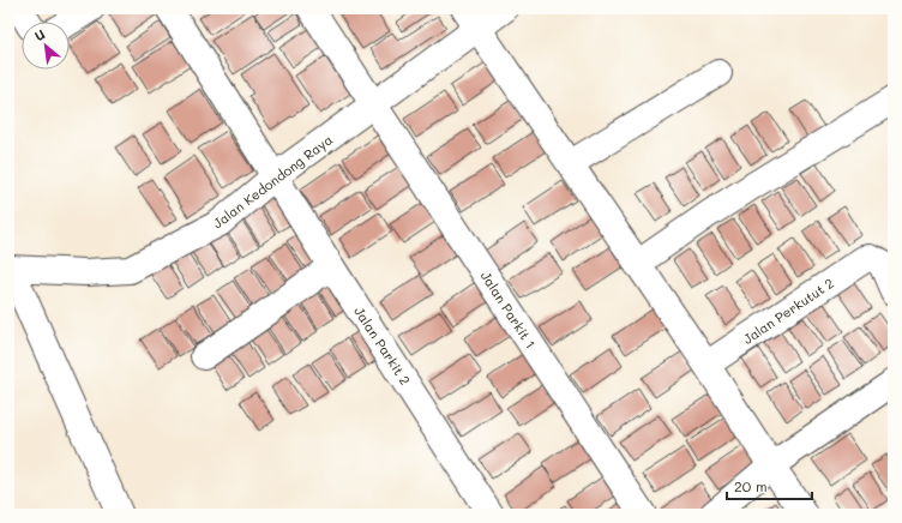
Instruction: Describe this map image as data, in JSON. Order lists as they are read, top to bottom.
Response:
{
  "streets": {
    "street": [
      "Jalan Kedondong Raya",
      "Jalan Parkit 1",
      "Jalan Perkutut 2",
      "Jalan Parkit 2"
    ]
  },
  "crossings": [
    ["Jalan Kedondong Raya", "Jalan Parkit 1"],
    ["Jalan Kedondong Raya", "Jalan Parkit 2"]
  ],
  "scale_bar": "20 m",
  "north": "top left"
}
